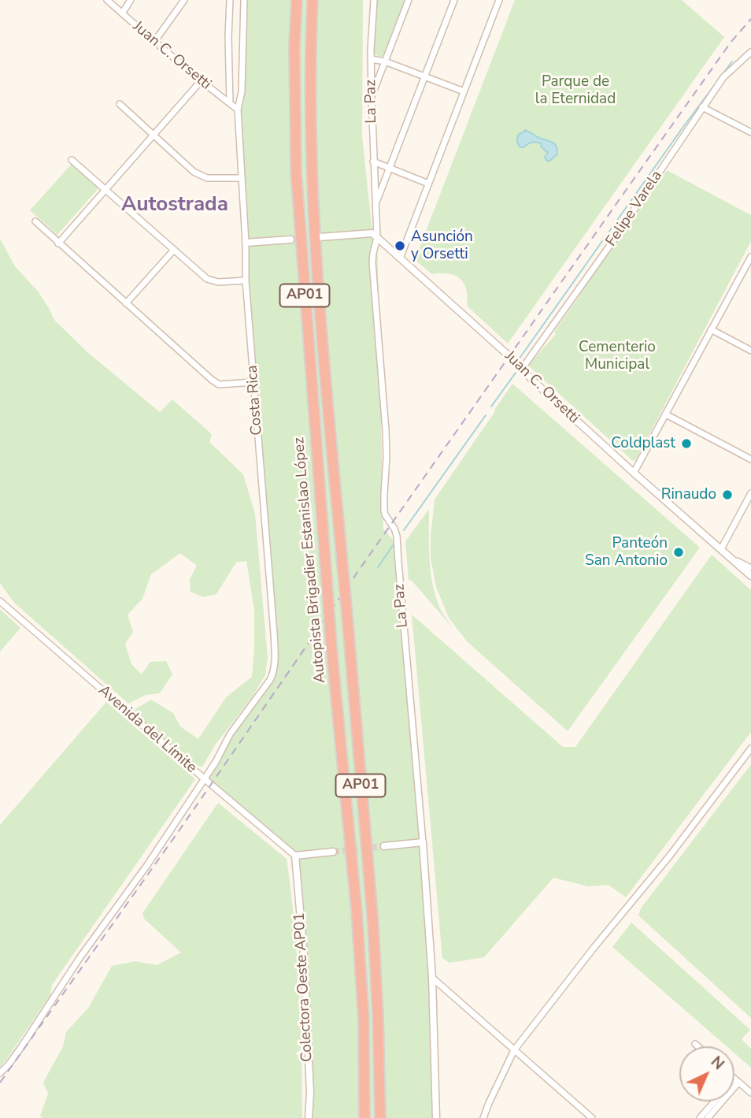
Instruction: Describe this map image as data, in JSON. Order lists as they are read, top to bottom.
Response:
{
  "streets": {
    "highway": ["AP01", "Autopista Brigadier Estanislao López"],
    "street": [
      "Juan C. Orsetti",
      "La Paz",
      "Felipe Varela",
      "Costa Rica",
      "Avenida del Límite",
      "Colectora Oeste AP01"
    ]
  },
  "crossings": [
    ["Juan C. Orsetti", "La Paz"],
    ["Juan C. Orsetti", "Felipe Varela"],
    ["Juan C. Orsetti", "Costa Rica"],
    ["Costa Rica", "Avenida del Límite"],
    ["Avenida del Límite", "Colectora Oeste AP01"]
  ],
  "districts": ["Autostrada"],
  "parks": ["Parque de la Eternidad", "Cementerio Municipal"],
  "places": [
    "Asunción y Orsetti",
    "Coldplast",
    "Rinaudo",
    "Panteón San Antonio"
  ],
  "north": "top right"
}
